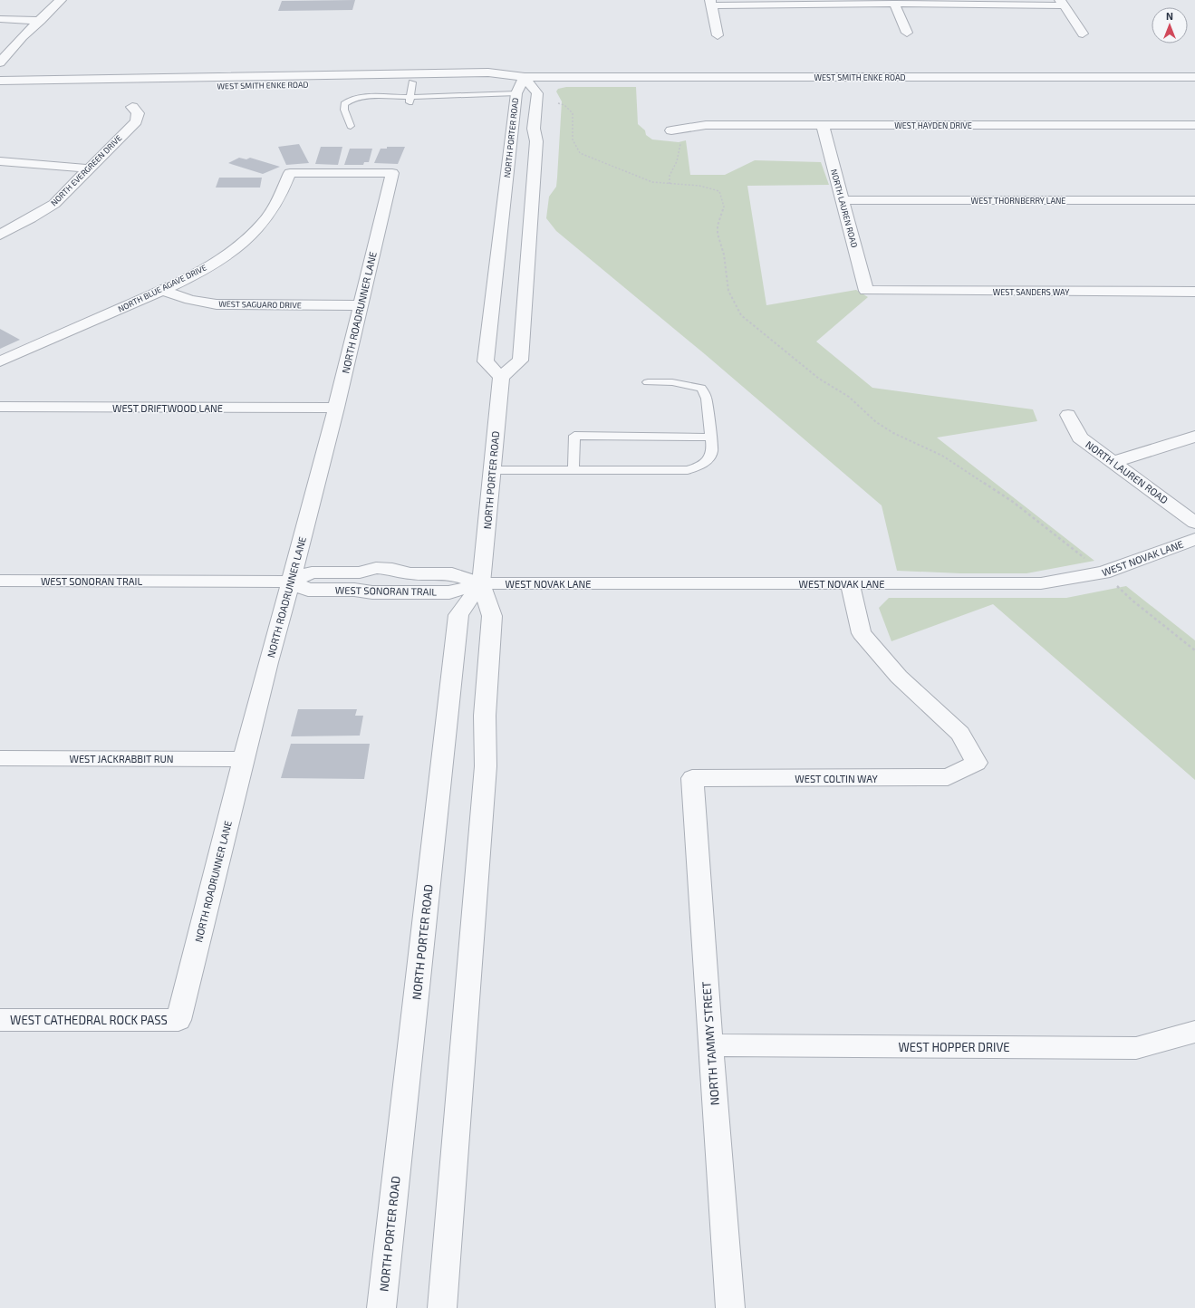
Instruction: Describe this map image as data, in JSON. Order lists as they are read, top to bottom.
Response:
{
  "streets": {
    "street": [
      "WEST SMITH ENKE ROAD",
      "WEST HAYDEN DRIVE",
      "NORTH PORTER ROAD",
      "NORTH EVERGREEN DRIVE",
      "WEST THORNBERRY LANE",
      "NORTH LAUREN ROAD",
      "NORTH BLUE AGAVE DRIVE",
      "WEST SANDERS WAY",
      "WEST SAGUARO DRIVE",
      "NORTH ROADRUNNER LANE",
      "WEST DRIFTWOOD LANE",
      "WEST NOVAK LANE",
      "WEST SONORAN TRAIL",
      "WEST JACKRABBIT RUN",
      "WEST COLTIN WAY",
      "WEST CATHEDRAL ROCK PASS",
      "NORTH TAMMY STREET",
      "WEST HOPPER DRIVE"
    ]
  },
  "crossings": [
    ["WEST SMITH ENKE ROAD", "NORTH PORTER ROAD"],
    ["WEST HAYDEN DRIVE", "NORTH LAUREN ROAD"],
    ["NORTH PORTER ROAD", "WEST NOVAK LANE"],
    ["NORTH PORTER ROAD", "WEST SONORAN TRAIL"],
    ["WEST THORNBERRY LANE", "NORTH LAUREN ROAD"],
    ["NORTH LAUREN ROAD", "WEST SANDERS WAY"],
    ["NORTH BLUE AGAVE DRIVE", "WEST SAGUARO DRIVE"],
    ["NORTH BLUE AGAVE DRIVE", "NORTH ROADRUNNER LANE"],
    ["WEST SAGUARO DRIVE", "NORTH ROADRUNNER LANE"],
    ["NORTH ROADRUNNER LANE", "WEST DRIFTWOOD LANE"],
    ["NORTH ROADRUNNER LANE", "WEST SONORAN TRAIL"],
    ["NORTH ROADRUNNER LANE", "WEST JACKRABBIT RUN"],
    ["NORTH ROADRUNNER LANE", "WEST CATHEDRAL ROCK PASS"],
    ["WEST NOVAK LANE", "WEST SONORAN TRAIL"],
    ["WEST NOVAK LANE", "WEST COLTIN WAY"],
    ["WEST COLTIN WAY", "NORTH TAMMY STREET"],
    ["NORTH TAMMY STREET", "WEST HOPPER DRIVE"]
  ],
  "north": "top"
}
